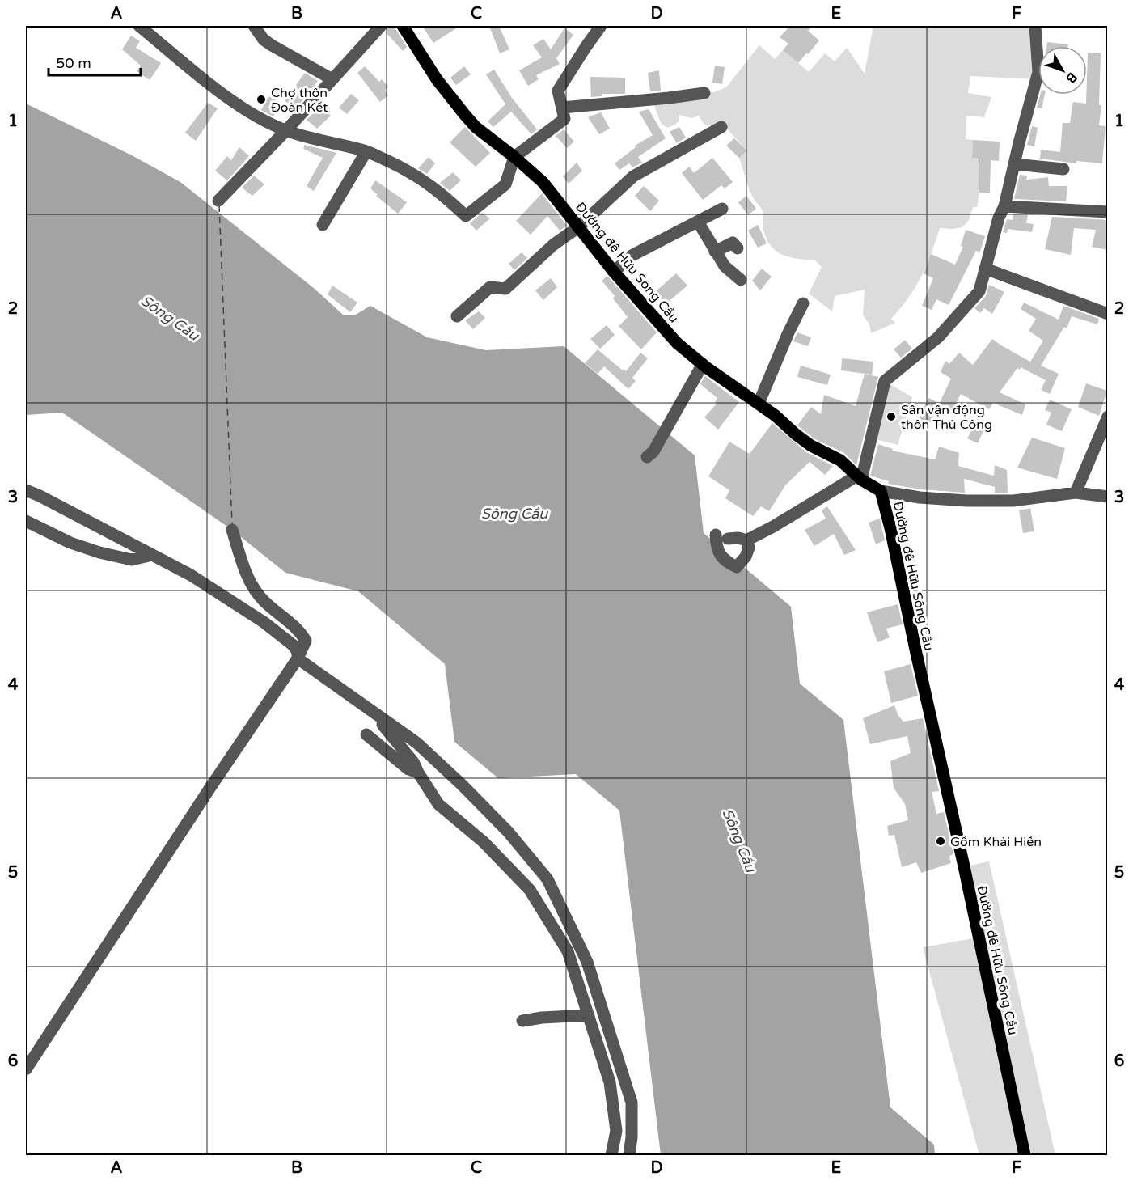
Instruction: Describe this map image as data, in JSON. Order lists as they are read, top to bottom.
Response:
{
  "streets": {
    "main road": ["Đường đê Hữu Sông Cầu"]
  },
  "water": ["Sông Cầu"],
  "places": ["Chợ thôn Đoàn Kết", "Sân vận động thôn Thủ Công", "Gốm Khải Hiền"],
  "scale_bar": "50 m",
  "north": "bottom right",
  "grid": {
    "columns": [
      "A",
      "B",
      "C",
      "D",
      "E",
      "F"
    ],
    "rows": [
      "1",
      "2",
      "3",
      "4",
      "5",
      "6"
    ]
  }
}
